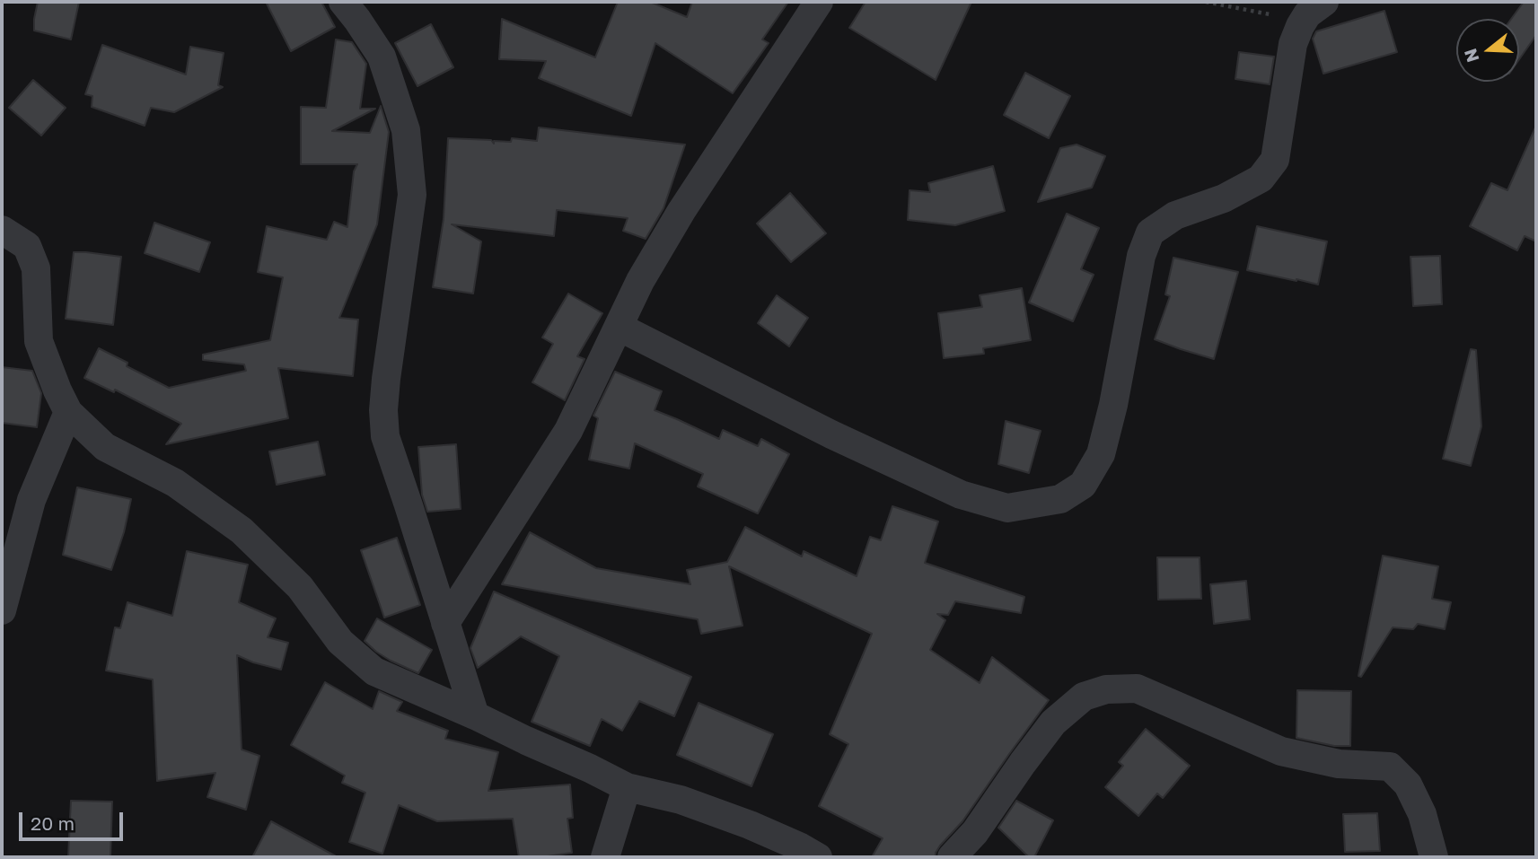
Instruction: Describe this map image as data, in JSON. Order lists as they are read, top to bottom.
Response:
{
  "scale_bar": "20 m",
  "north": "left"
}
